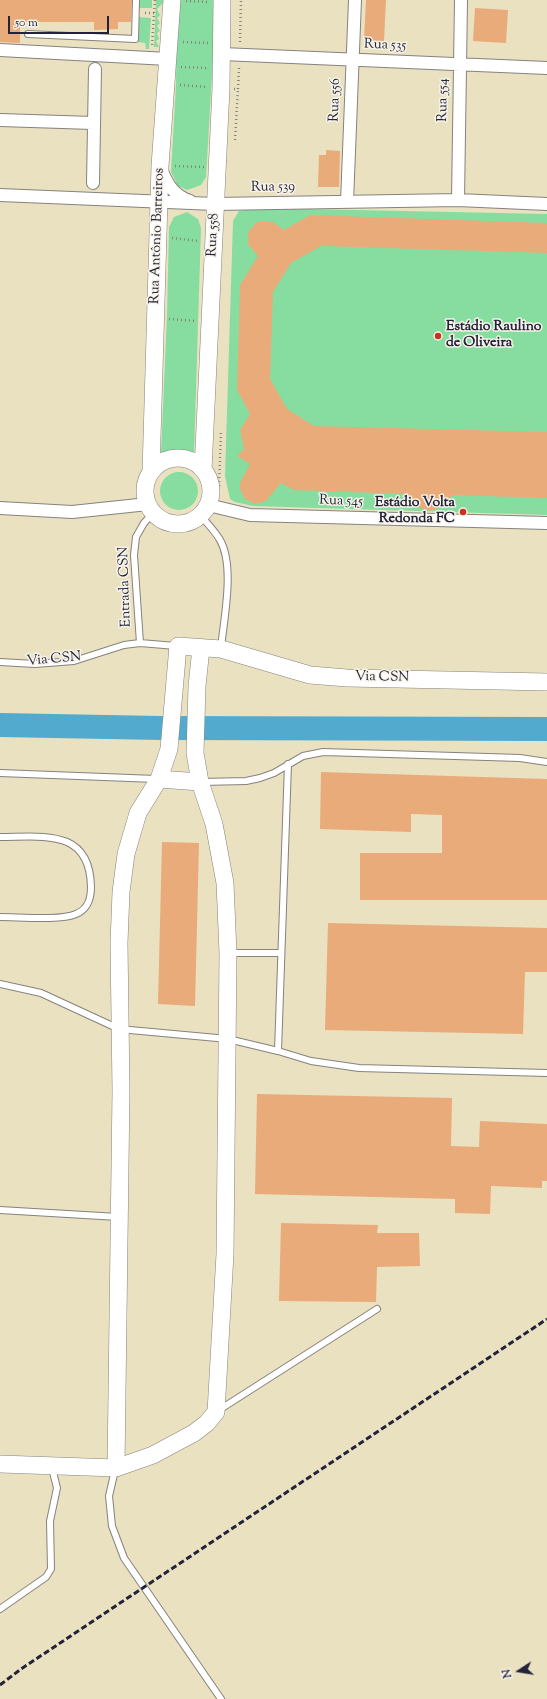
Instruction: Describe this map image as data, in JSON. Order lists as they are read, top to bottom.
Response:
{
  "streets": {
    "street": [
      "Rua 535",
      "Rua 556",
      "Rua 554",
      "Rua 539",
      "Rua 558",
      "Rua Antônio Barreiros",
      "Rua 545",
      "Via CSN"
    ],
    "lane": ["Entrada CSN"]
  },
  "crossings": [
    ["Rua 535", "Rua 556"],
    ["Rua 535", "Rua 554"],
    ["Rua 535", "Rua 558"],
    ["Rua 556", "Rua 539"],
    ["Rua 554", "Rua 539"],
    ["Rua 539", "Rua 558"],
    ["Rua 539", "Rua Antônio Barreiros"],
    ["Rua 558", "Rua Antônio Barreiros"],
    ["Rua 558", "Rua 545"],
    ["Rua 558", "Entrada CSN"],
    ["Rua Antônio Barreiros", "Rua 545"],
    ["Rua Antônio Barreiros", "Entrada CSN"],
    ["Rua 545", "Entrada CSN"],
    ["Entrada CSN", "Via CSN"]
  ],
  "places": ["Estádio Raulino de Oliveira", "Estádio Volta Redonda FC"],
  "scale_bar": "50 m",
  "north": "left"
}
